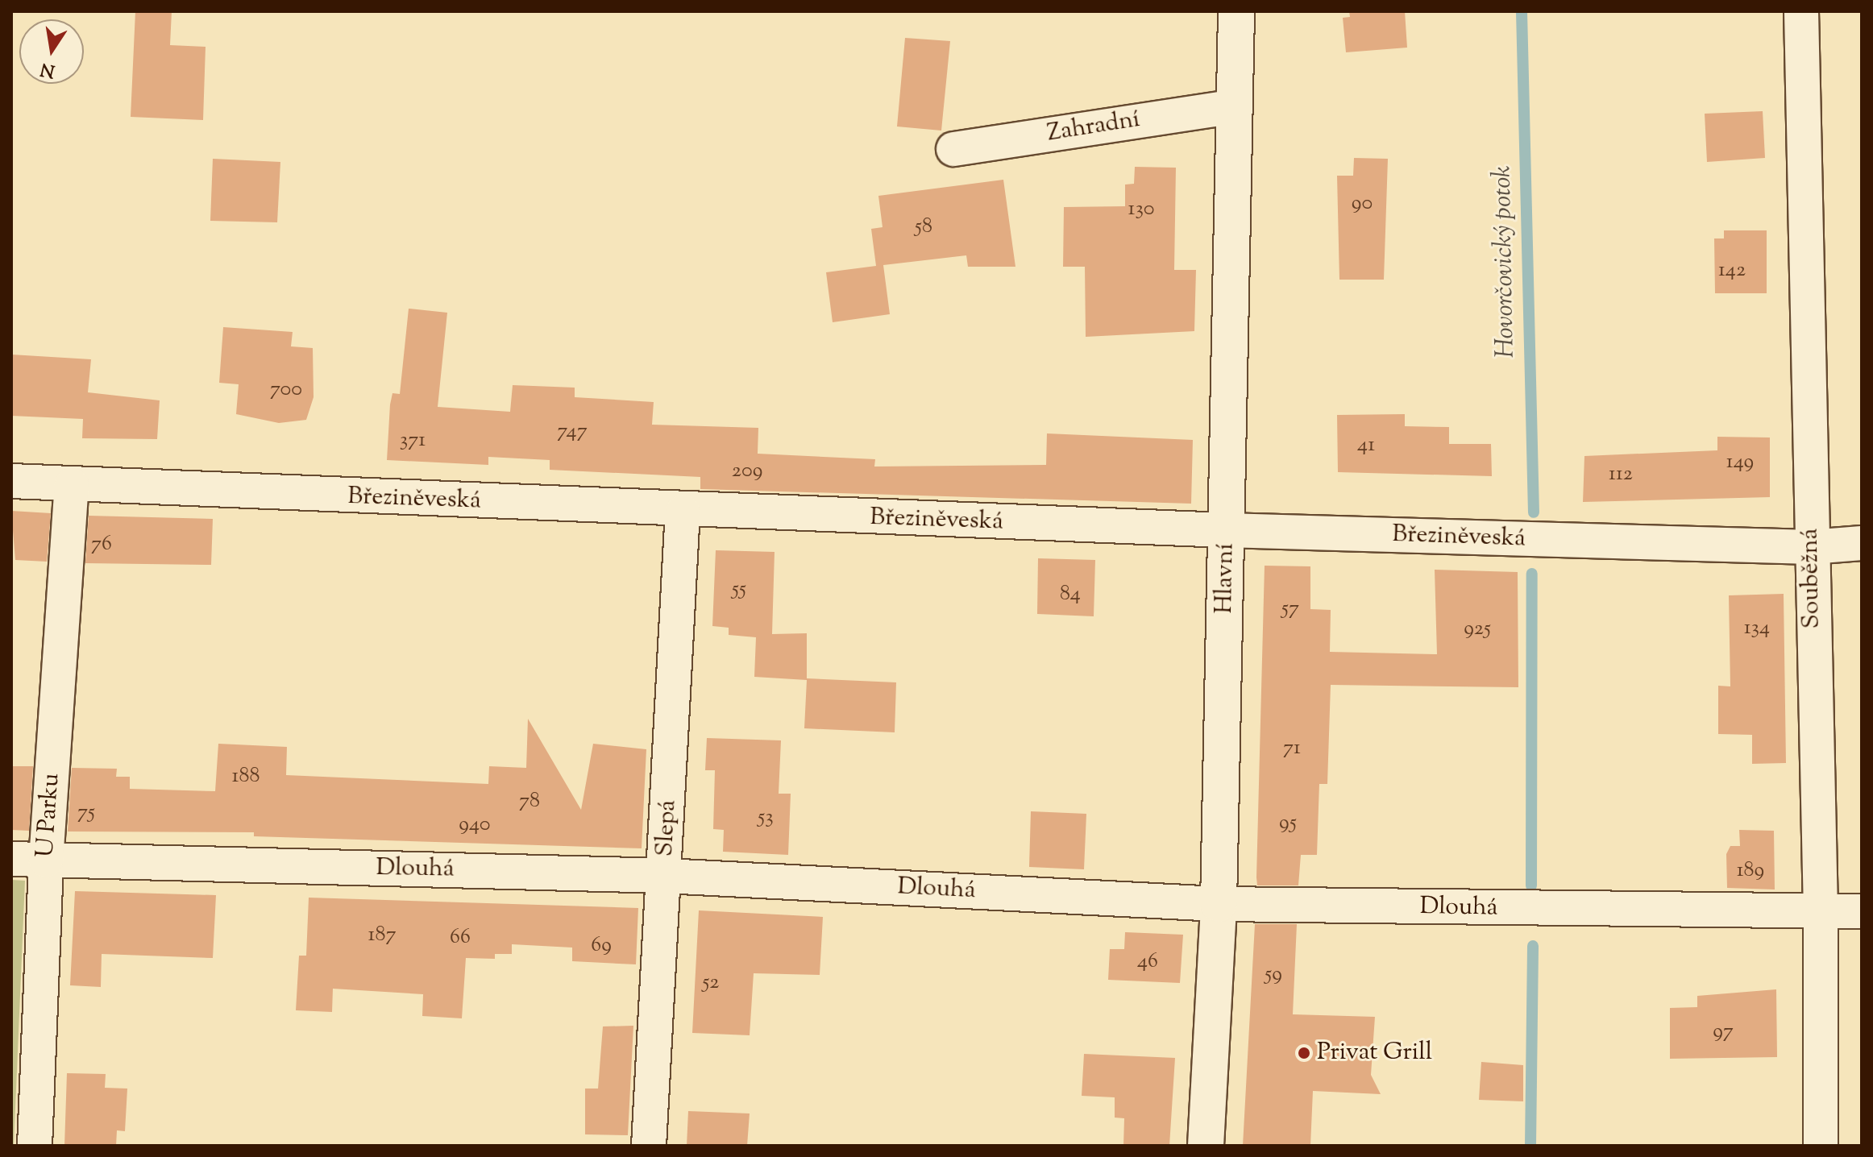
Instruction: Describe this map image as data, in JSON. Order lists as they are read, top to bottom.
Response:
{
  "streets": {
    "street": [
      "Zahradní",
      "Březiněveská",
      "Hlavní",
      "Souběžná",
      "U Parku",
      "Slepá",
      "Dlouhá"
    ]
  },
  "crossings": [
    ["Zahradní", "Hlavní"],
    ["Březiněveská", "Hlavní"],
    ["Březiněveská", "Souběžná"],
    ["Březiněveská", "U Parku"],
    ["Březiněveská", "Slepá"],
    ["Hlavní", "Dlouhá"],
    ["Souběžná", "Dlouhá"],
    ["U Parku", "Dlouhá"],
    ["Slepá", "Dlouhá"]
  ],
  "water": ["Hovorčovický potok"],
  "places": ["Privat Grill"],
  "house_numbers": [
    "90",
    "130",
    "58",
    "142",
    "700",
    "747",
    "371",
    "41",
    "149",
    "209",
    "112",
    "76",
    "55",
    "84",
    "57",
    "134",
    "925",
    "71",
    "188",
    "78",
    "75",
    "53",
    "95",
    "940",
    "189",
    "187",
    "66",
    "69",
    "46",
    "59",
    "52",
    "97"
  ],
  "north": "bottom"
}
